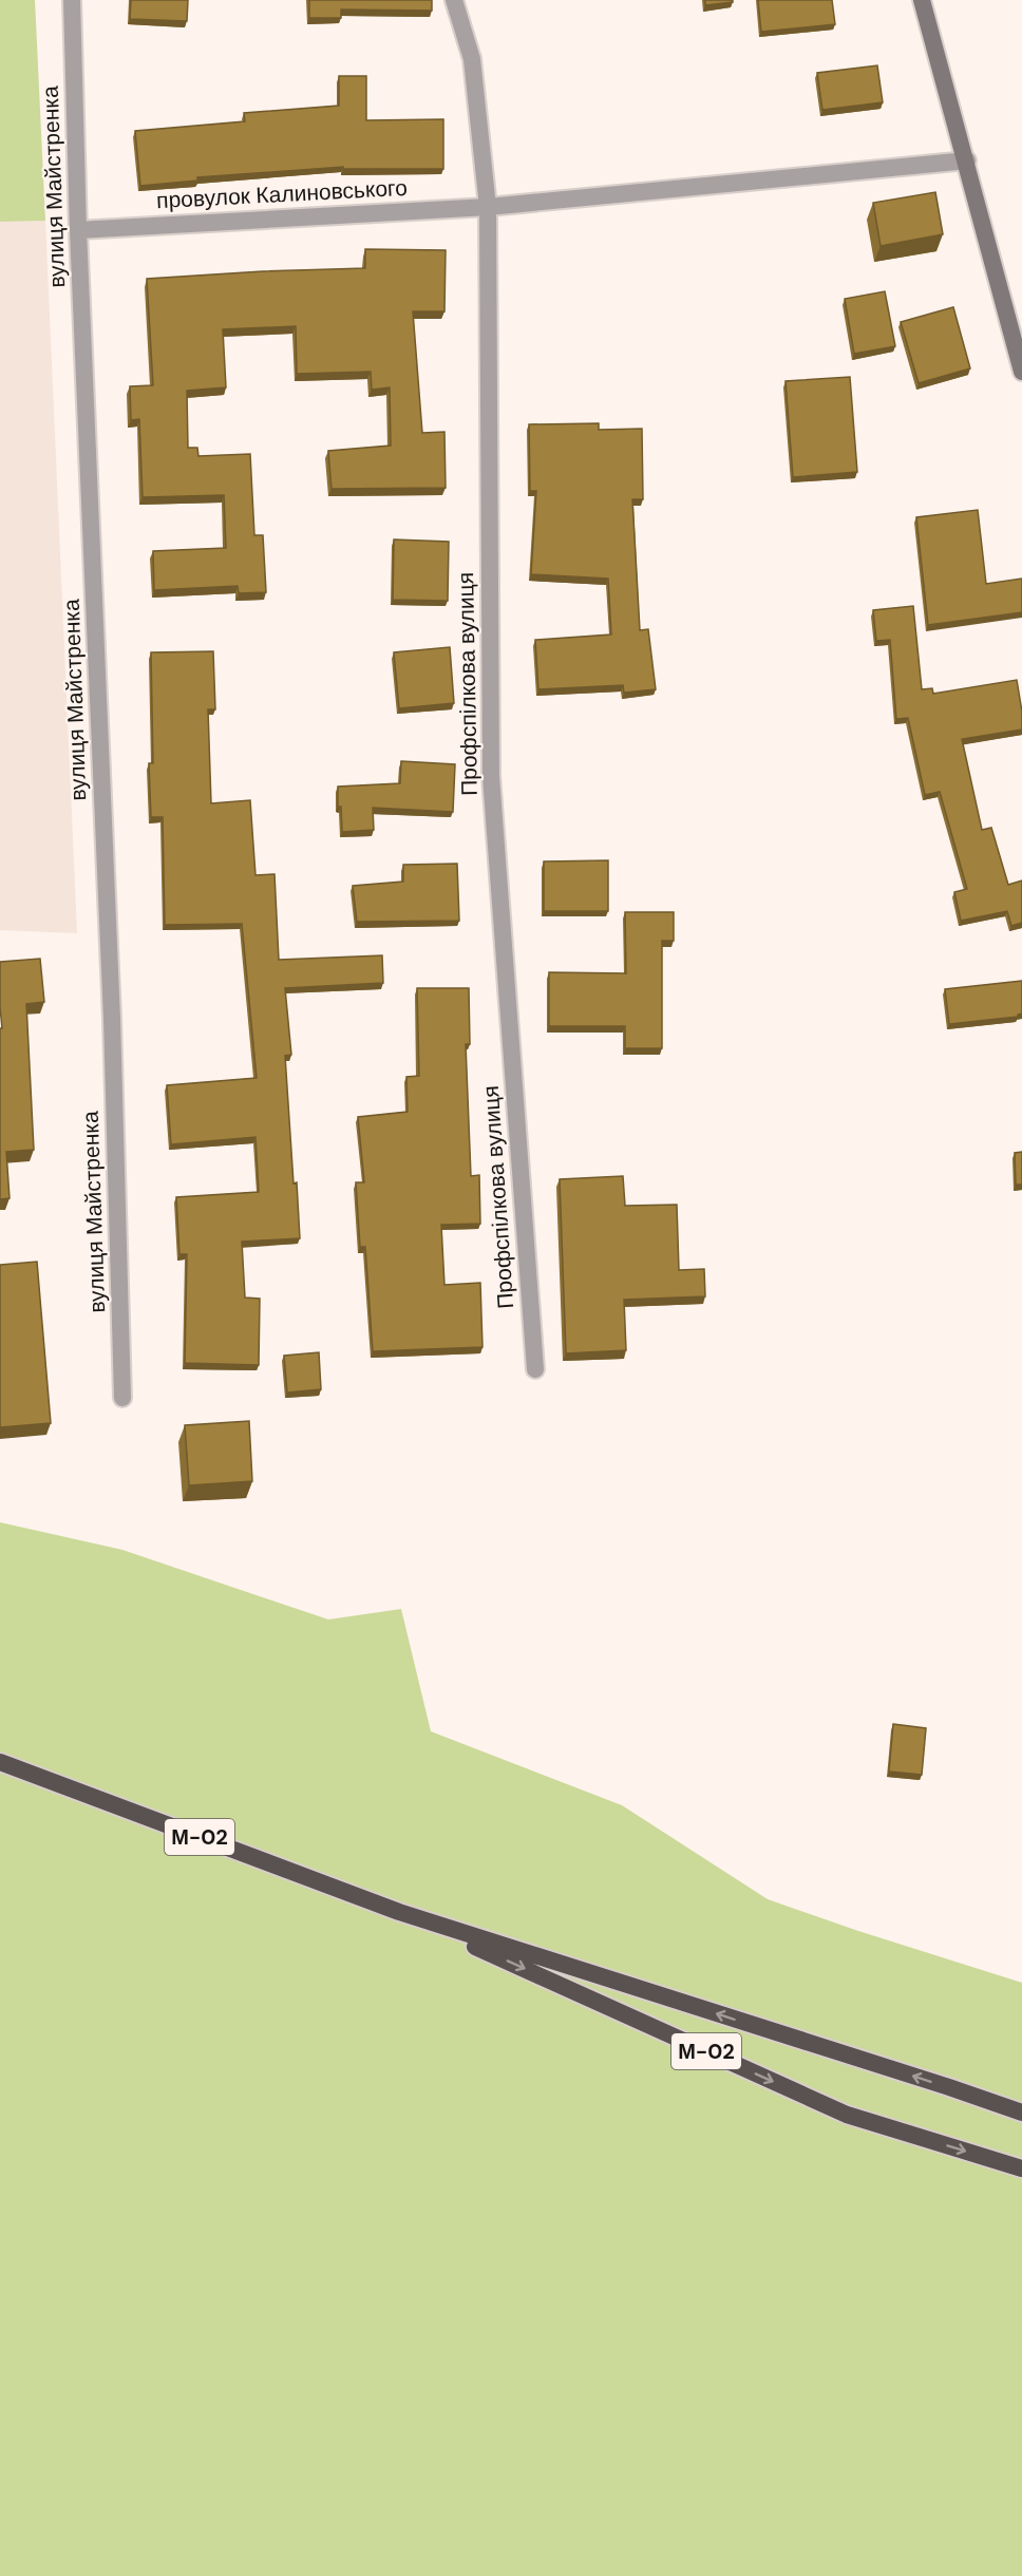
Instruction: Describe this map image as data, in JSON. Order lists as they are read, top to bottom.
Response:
{
  "streets": {
    "highway": ["М-02"],
    "street": ["вулиця Майстренка", "провулок Калиновського", "Профспілкова вулиця"]
  },
  "crossings": [
    ["вулиця Майстренка", "провулок Калиновського"],
    ["провулок Калиновського", "Профспілкова вулиця"]
  ]
}
